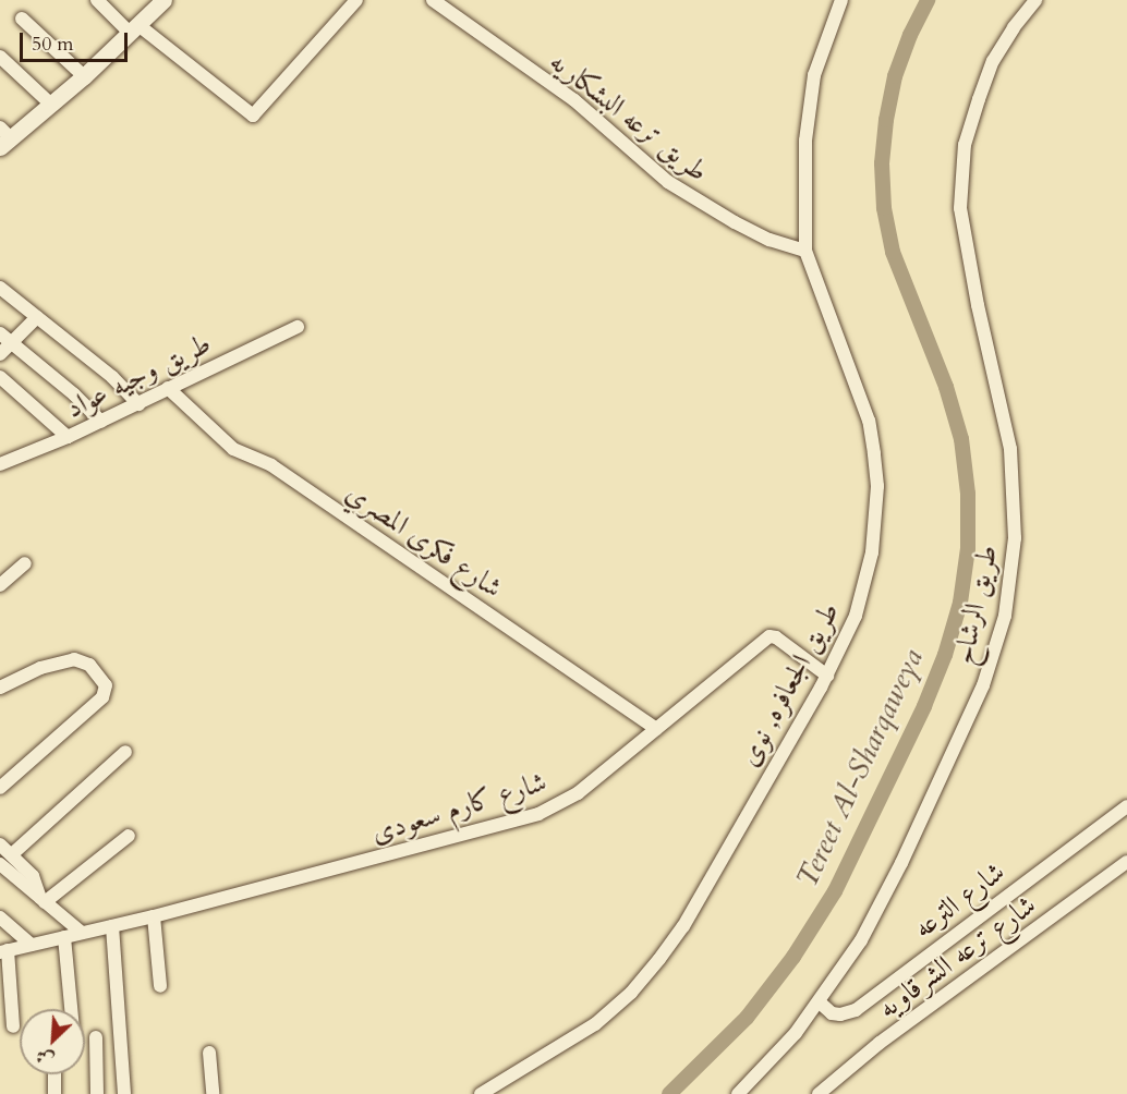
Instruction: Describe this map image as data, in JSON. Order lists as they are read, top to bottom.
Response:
{
  "streets": {
    "street": [
      "طريق ترعه البشكاريه",
      "طريق وجيه عواد",
      "شارع فكرى المصري",
      "طريق الرشاح",
      "طريق الجعافره, نوى",
      "شارع كارم سعودى",
      "شارع الترعه",
      "شارع ترعه الشرقاويه"
    ]
  },
  "crossings": [
    ["طريق ترعه البشكاريه", "طريق الجعافره, نوى"],
    ["طريق وجيه عواد", "شارع فكرى المصري"],
    ["شارع فكرى المصري", "شارع كارم سعودى"],
    ["طريق الرشاح", "شارع الترعه"],
    ["طريق الجعافره, نوى", "شارع كارم سعودى"]
  ],
  "water": ["Tereet Al-Sharqaweya"],
  "scale_bar": "50 m",
  "north": "bottom left"
}
